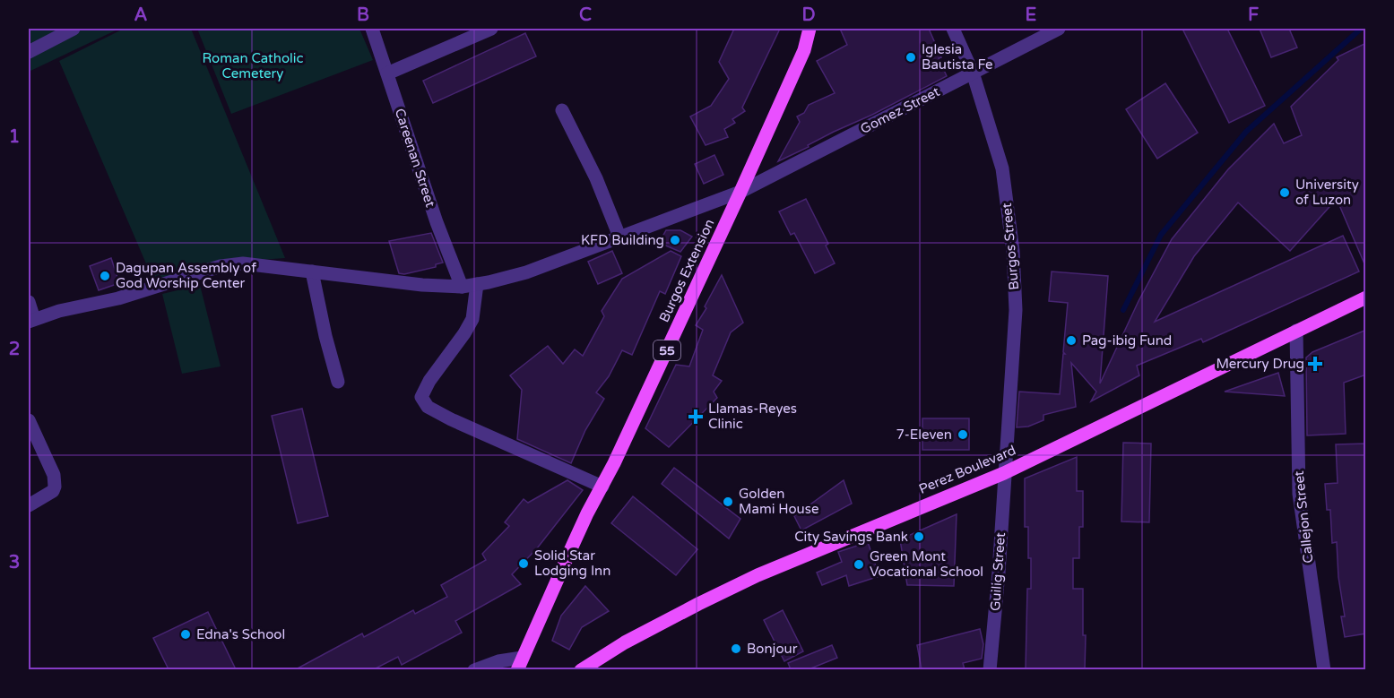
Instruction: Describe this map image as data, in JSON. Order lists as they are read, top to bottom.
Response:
{
  "streets": {
    "main road": ["Burgos Extension", "55", "Perez Boulevard"],
    "street": [
      "Gomez Street",
      "Careenan Street",
      "Burgos Street",
      "Callejon Street",
      "Guilig Street"
    ]
  },
  "crossings": [
    ["Gomez Street", "Careenan Street"],
    ["Gomez Street", "Burgos Street"],
    ["Gomez Street", "Burgos Extension"],
    ["Burgos Street", "Perez Boulevard"],
    ["Burgos Street", "Guilig Street"],
    ["Perez Boulevard", "Callejon Street"],
    ["Perez Boulevard", "Guilig Street"]
  ],
  "parks": ["Roman Catholic Cemetery"],
  "places": {
    "other": [
      "Iglesia Bautista Fe",
      "University of Luzon",
      "KFD Building",
      "Dagupan Assembly of God Worship Center",
      "Pag-ibig Fund",
      "7-Eleven",
      "Golden Mami House",
      "City Savings Bank",
      "Solid Star Lodging Inn",
      "Green Mont Vocational School",
      "Edna's School",
      "Bonjour"
    ],
    "health": ["Mercury Drug", "Llamas-Reyes Clinic"]
  },
  "grid": {
    "columns": [
      "A",
      "B",
      "C",
      "D",
      "E",
      "F"
    ],
    "rows": ["1", "2", "3"]
  }
}
